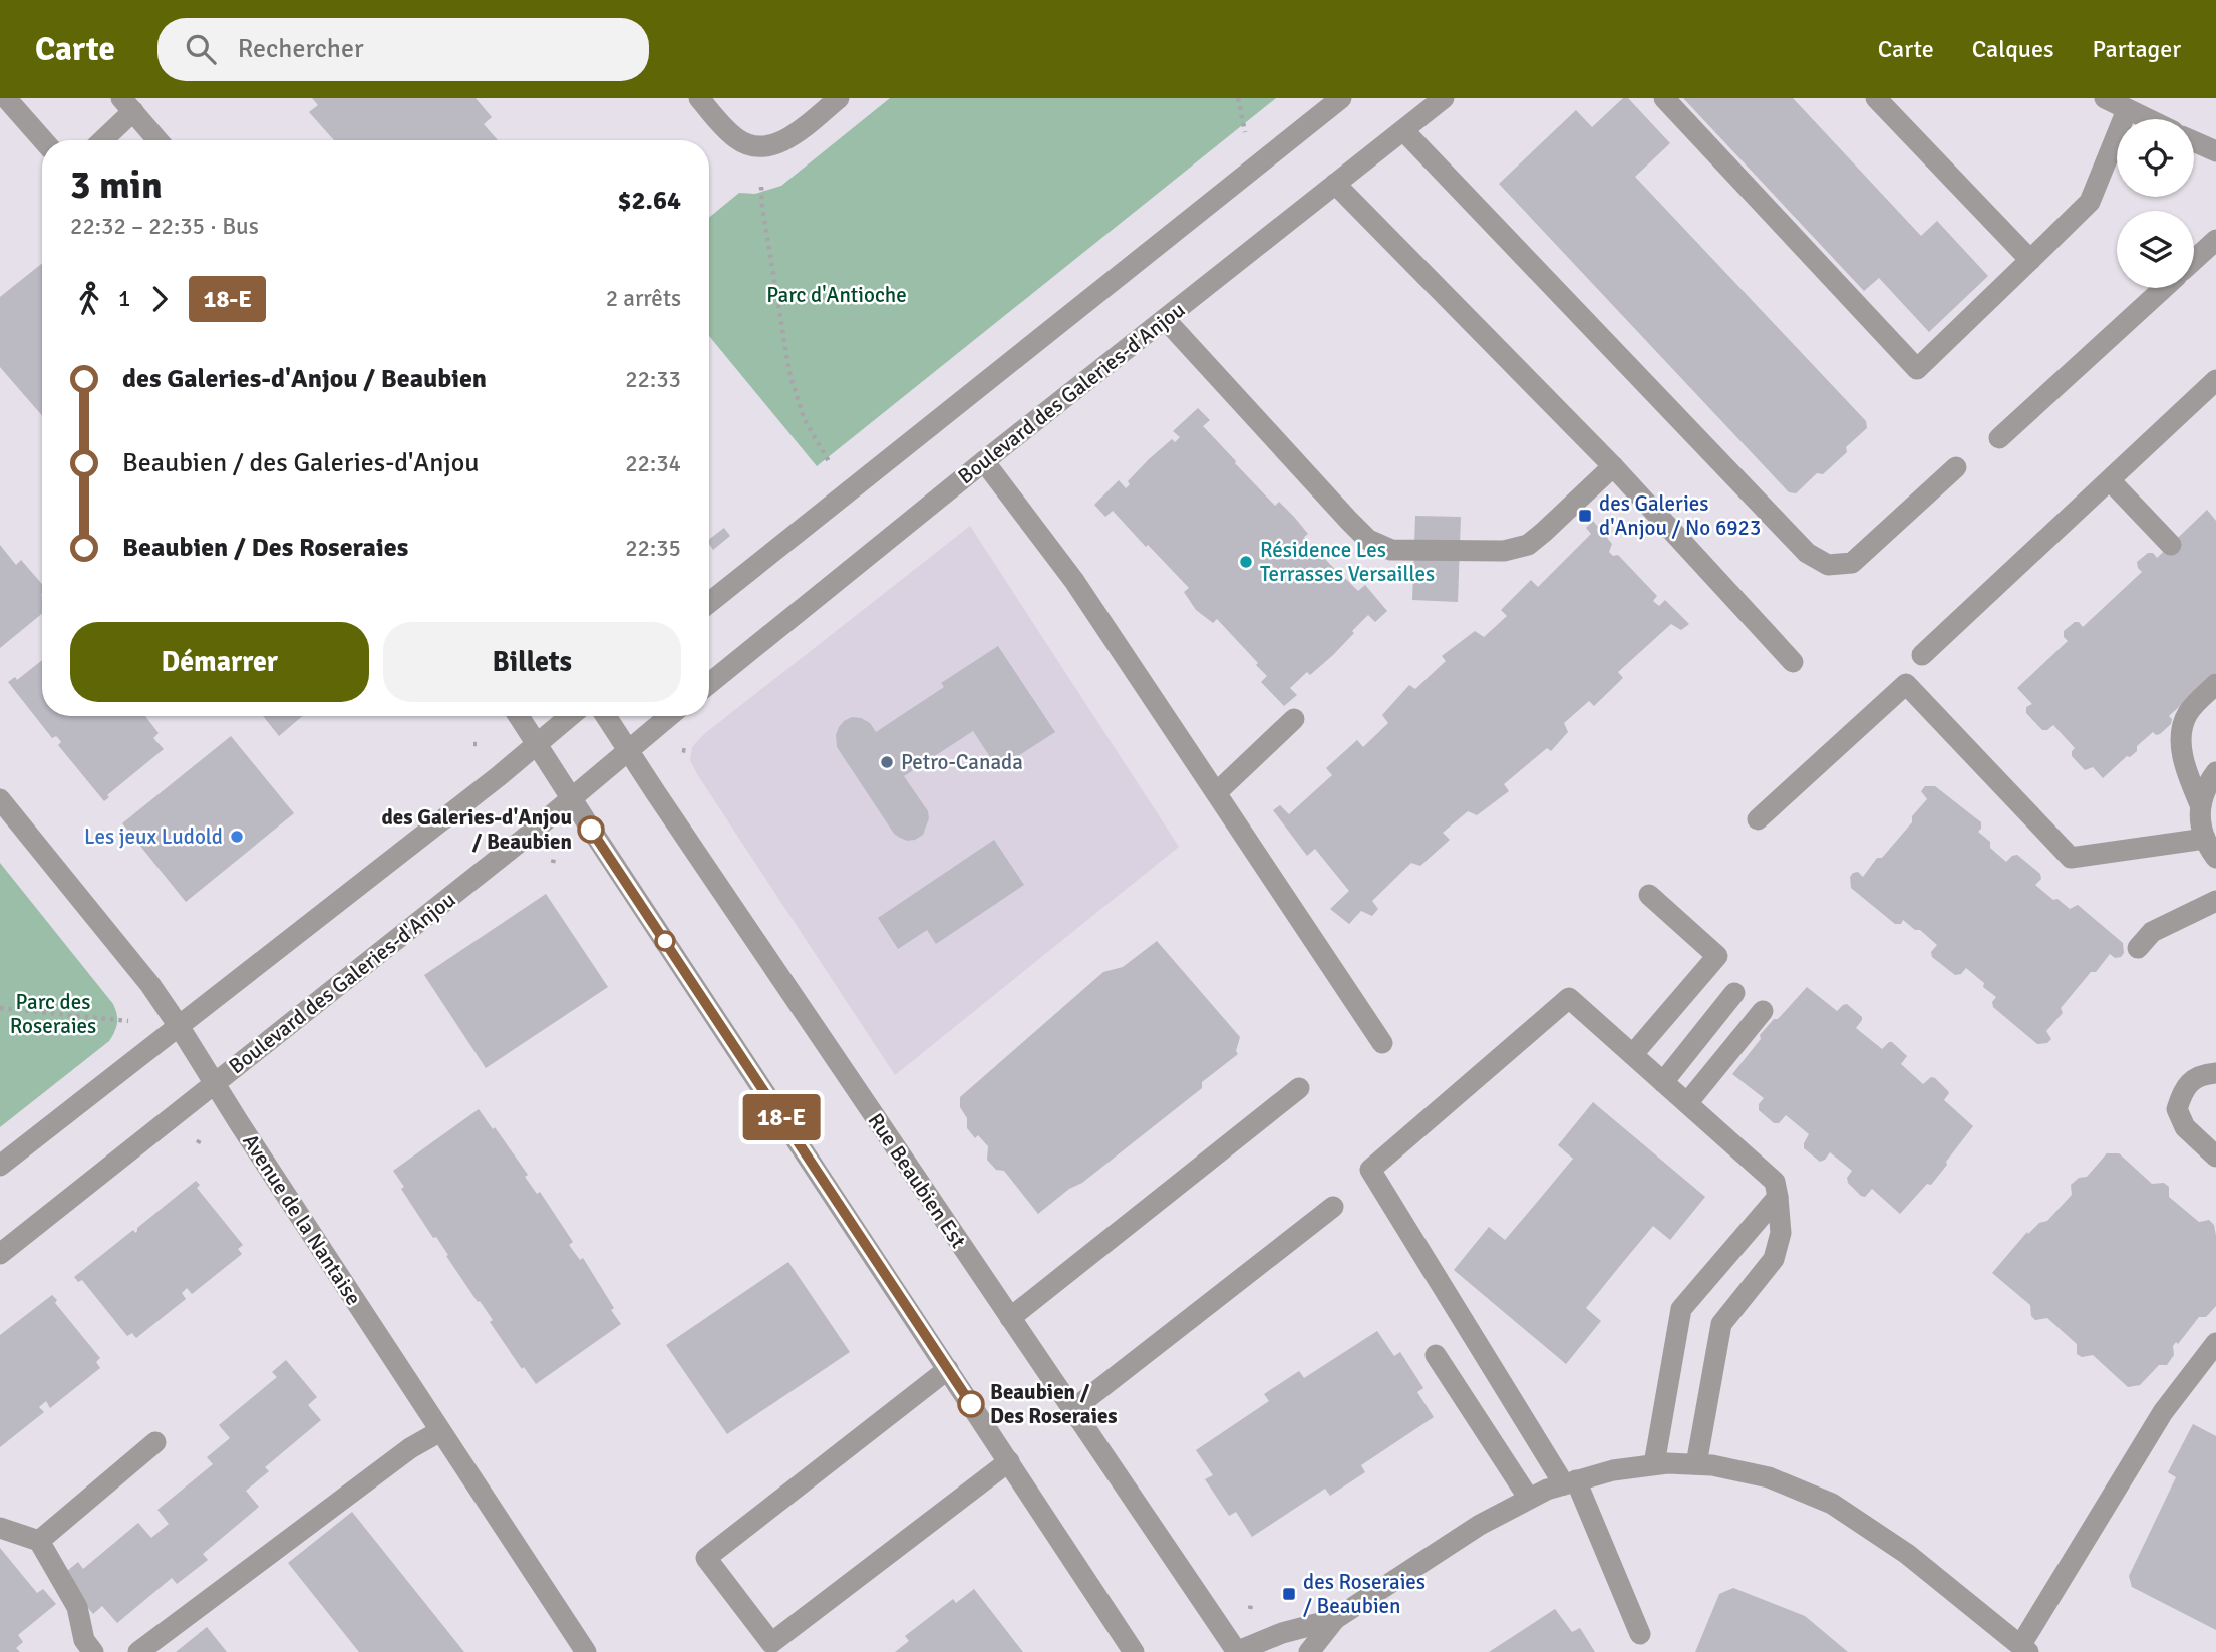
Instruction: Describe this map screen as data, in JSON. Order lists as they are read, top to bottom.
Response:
{
  "streets": {
    "street": ["Boulevard des Galeries-d'Anjou", "Rue Beaubien Est", "Avenue de la Nantaise"]
  },
  "crossings": [
    ["Boulevard des Galeries-d'Anjou", "Rue Beaubien Est"],
    ["Boulevard des Galeries-d'Anjou", "Avenue de la Nantaise"]
  ],
  "parks": ["Parc d'Antioche", "Parc des Roseraies"],
  "places": {
    "transit": ["des Galeries d'Anjou / No 6923", "des Roseraies / Beaubien"],
    "other": [
      "Résidence Les Terrasses Versailles",
      "Petro-Canada",
      "des Galeries-d'Anjou / Beaubien",
      "Les jeux Ludold",
      "Beaubien / Des Roseraies"
    ]
  },
  "lines": ["bus line 18-E"],
  "page": {
    "header": "Carte",
    "search": "Rechercher",
    "nav": ["Carte", "Calques", "Partager"],
    "on_map": "18-E",
    "heading": ["3 min", "22:32 – 22:35 · Bus", "$2.64"],
    "legs": ["1", "18-E", "2 arrêts"],
    "list": [
      {
        "name": "des Galeries-d'Anjou / Beaubien",
        "value": "22:33"
      },
      {
        "name": "Beaubien / des Galeries-d'Anjou",
        "value": "22:34"
      },
      {
        "name": "Beaubien / Des Roseraies",
        "value": "22:35"
      }
    ],
    "buttons": ["Démarrer", "Billets"]
  }
}
